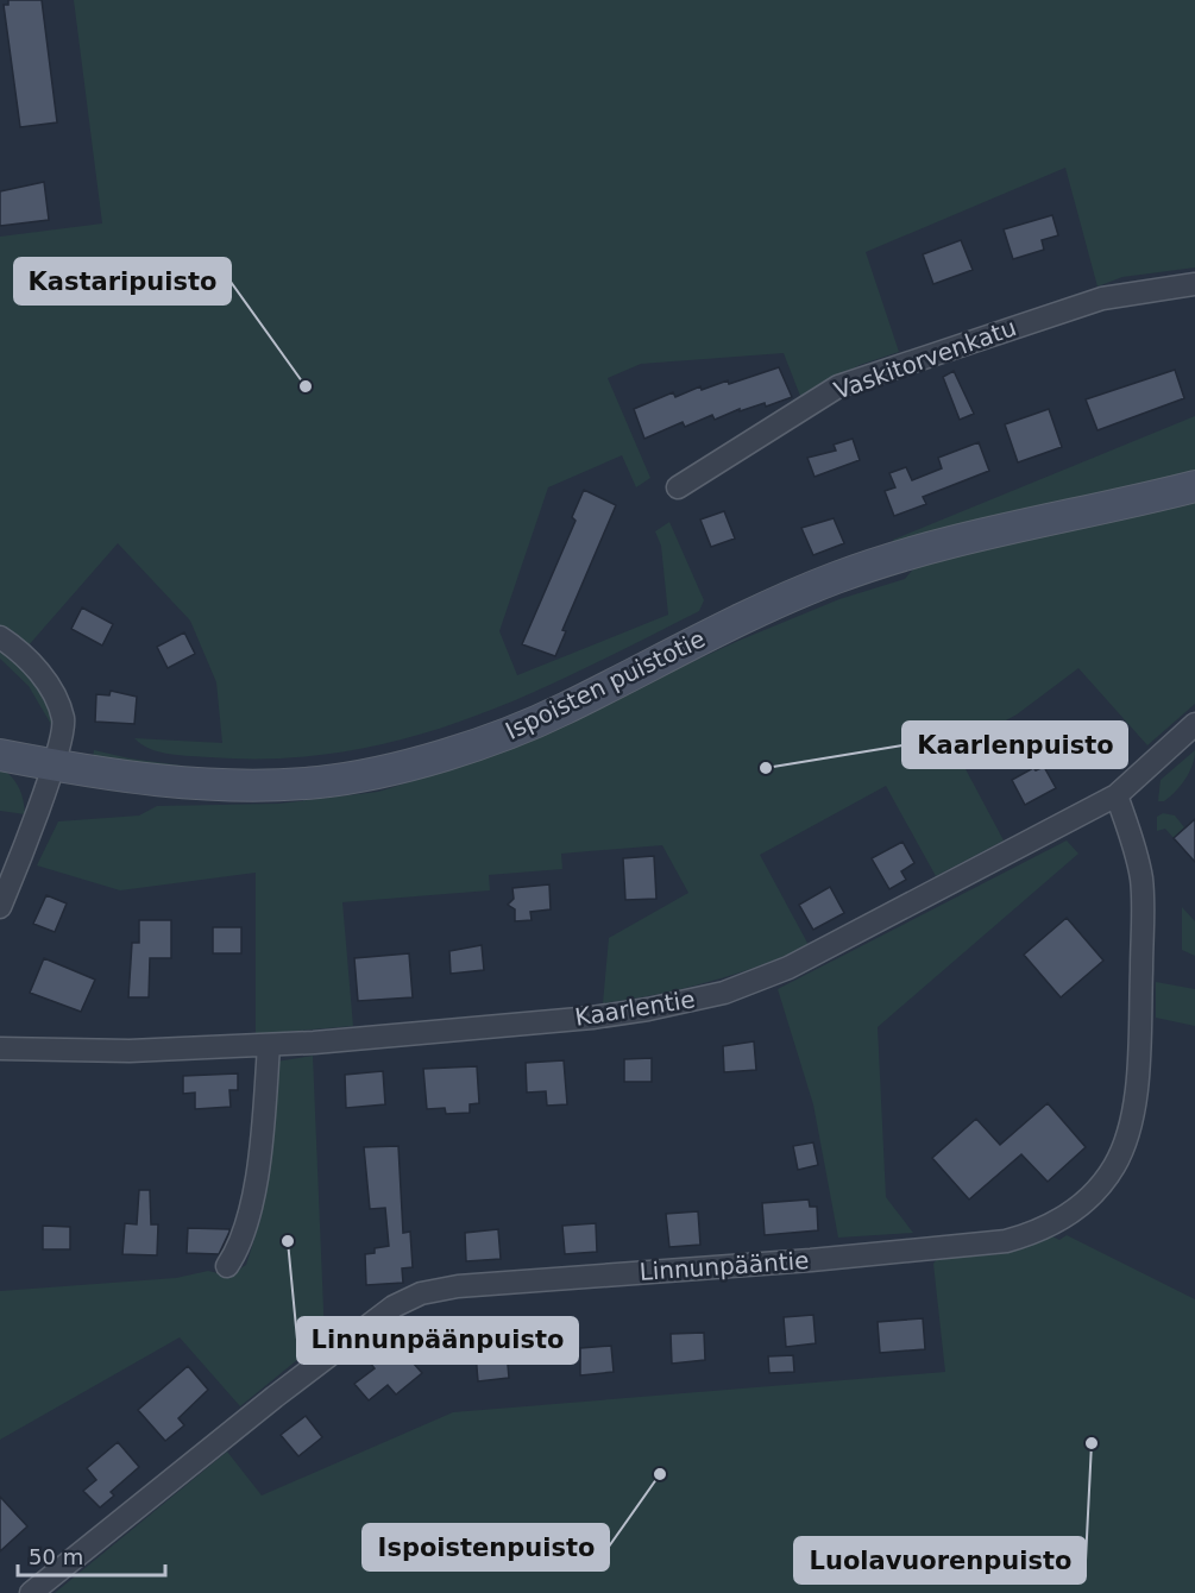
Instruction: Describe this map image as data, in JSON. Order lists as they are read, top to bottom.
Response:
{
  "streets": {
    "main road": ["Ispoisten puistotie"],
    "street": ["Vaskitorvenkatu", "Kaarlentie", "Linnunpääntie"]
  },
  "crossings": [
    ["Kaarlentie", "Linnunpääntie"]
  ],
  "places": [
    "Kastaripuisto",
    "Kaarlenpuisto",
    "Linnunpäänpuisto",
    "Luolavuorenpuisto",
    "Ispoistenpuisto"
  ],
  "scale_bar": "50 m"
}
